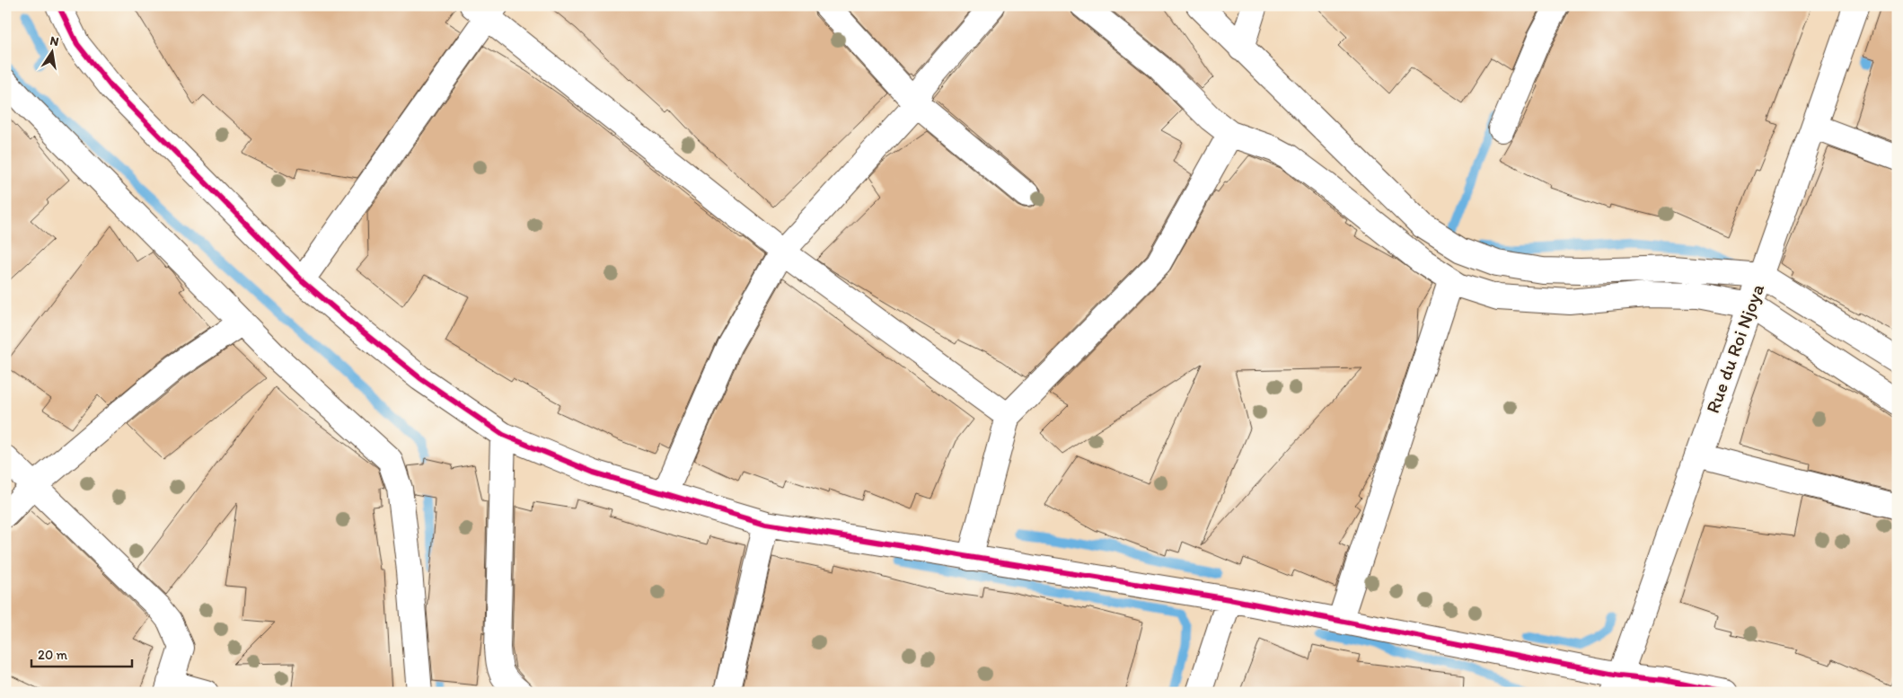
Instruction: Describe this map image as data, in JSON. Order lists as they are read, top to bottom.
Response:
{
  "streets": {
    "street": ["Rue du Roi Njoya"]
  },
  "scale_bar": "20 m",
  "north": "top"
}
